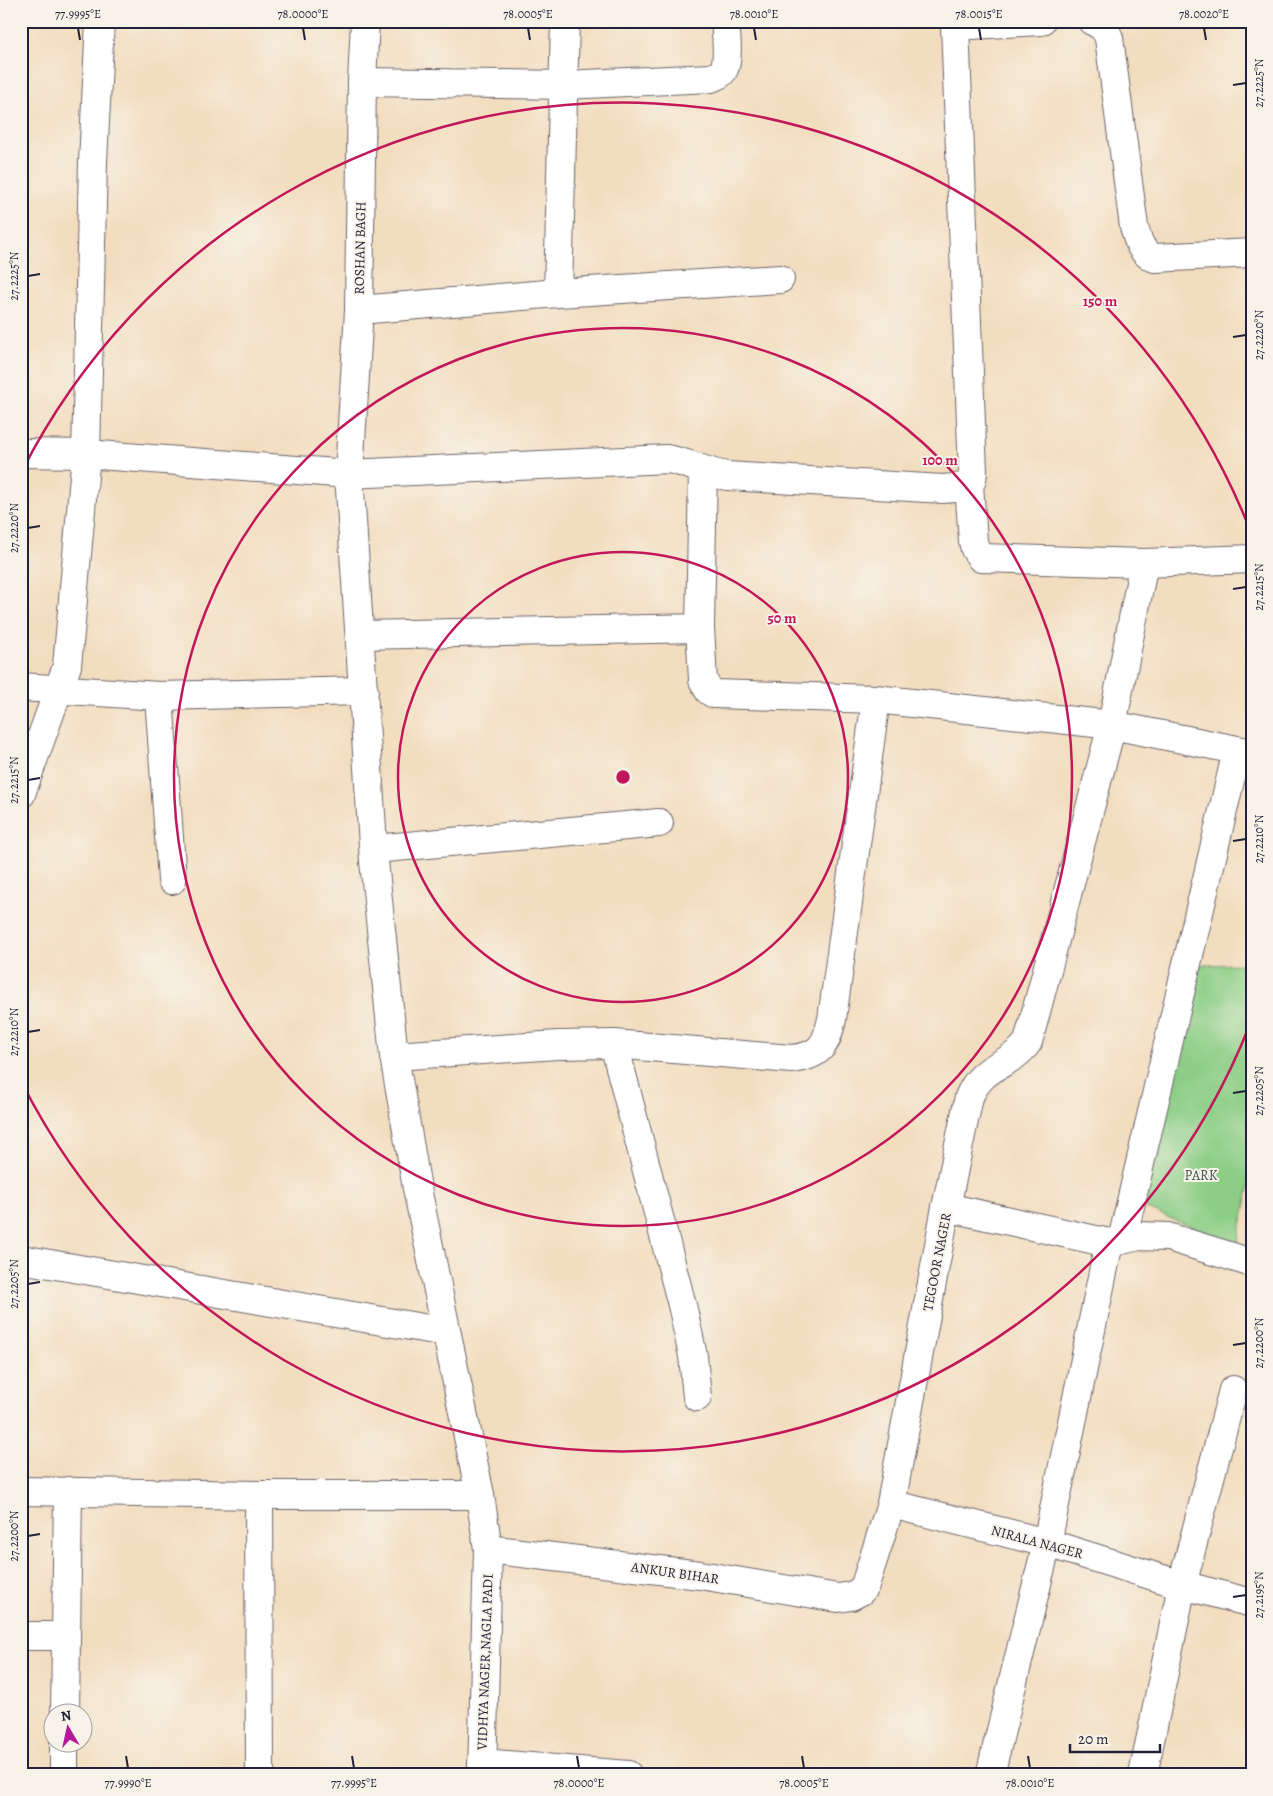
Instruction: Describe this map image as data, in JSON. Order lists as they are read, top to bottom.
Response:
{
  "streets": {
    "street": [
      "ROSHAN BAGH",
      "TEGOOR NAGER",
      "NIRALA NAGER",
      "ANKUR BIHAR",
      "VIDHYA NAGER,NAGLA PADI"
    ]
  },
  "crossings": [
    ["ROSHAN BAGH", "VIDHYA NAGER,NAGLA PADI"],
    ["TEGOOR NAGER", "NIRALA NAGER"],
    ["TEGOOR NAGER", "ANKUR BIHAR"],
    ["ANKUR BIHAR", "VIDHYA NAGER,NAGLA PADI"]
  ],
  "parks": ["PARK"],
  "scale_bar": "20 m",
  "north": "top",
  "coordinates": [
    "77.9995°E",
    "78.0000°E",
    "78.0005°E",
    "78.0010°E",
    "78.0015°E",
    "78.0020°E",
    "27.2225°N",
    "27.2220°N",
    "27.2215°N",
    "27.2210°N",
    "27.2205°N",
    "27.2200°N",
    "27.2195°N",
    "77.9990°E"
  ],
  "rings": ["150 m", "100 m", "50 m"]
}
